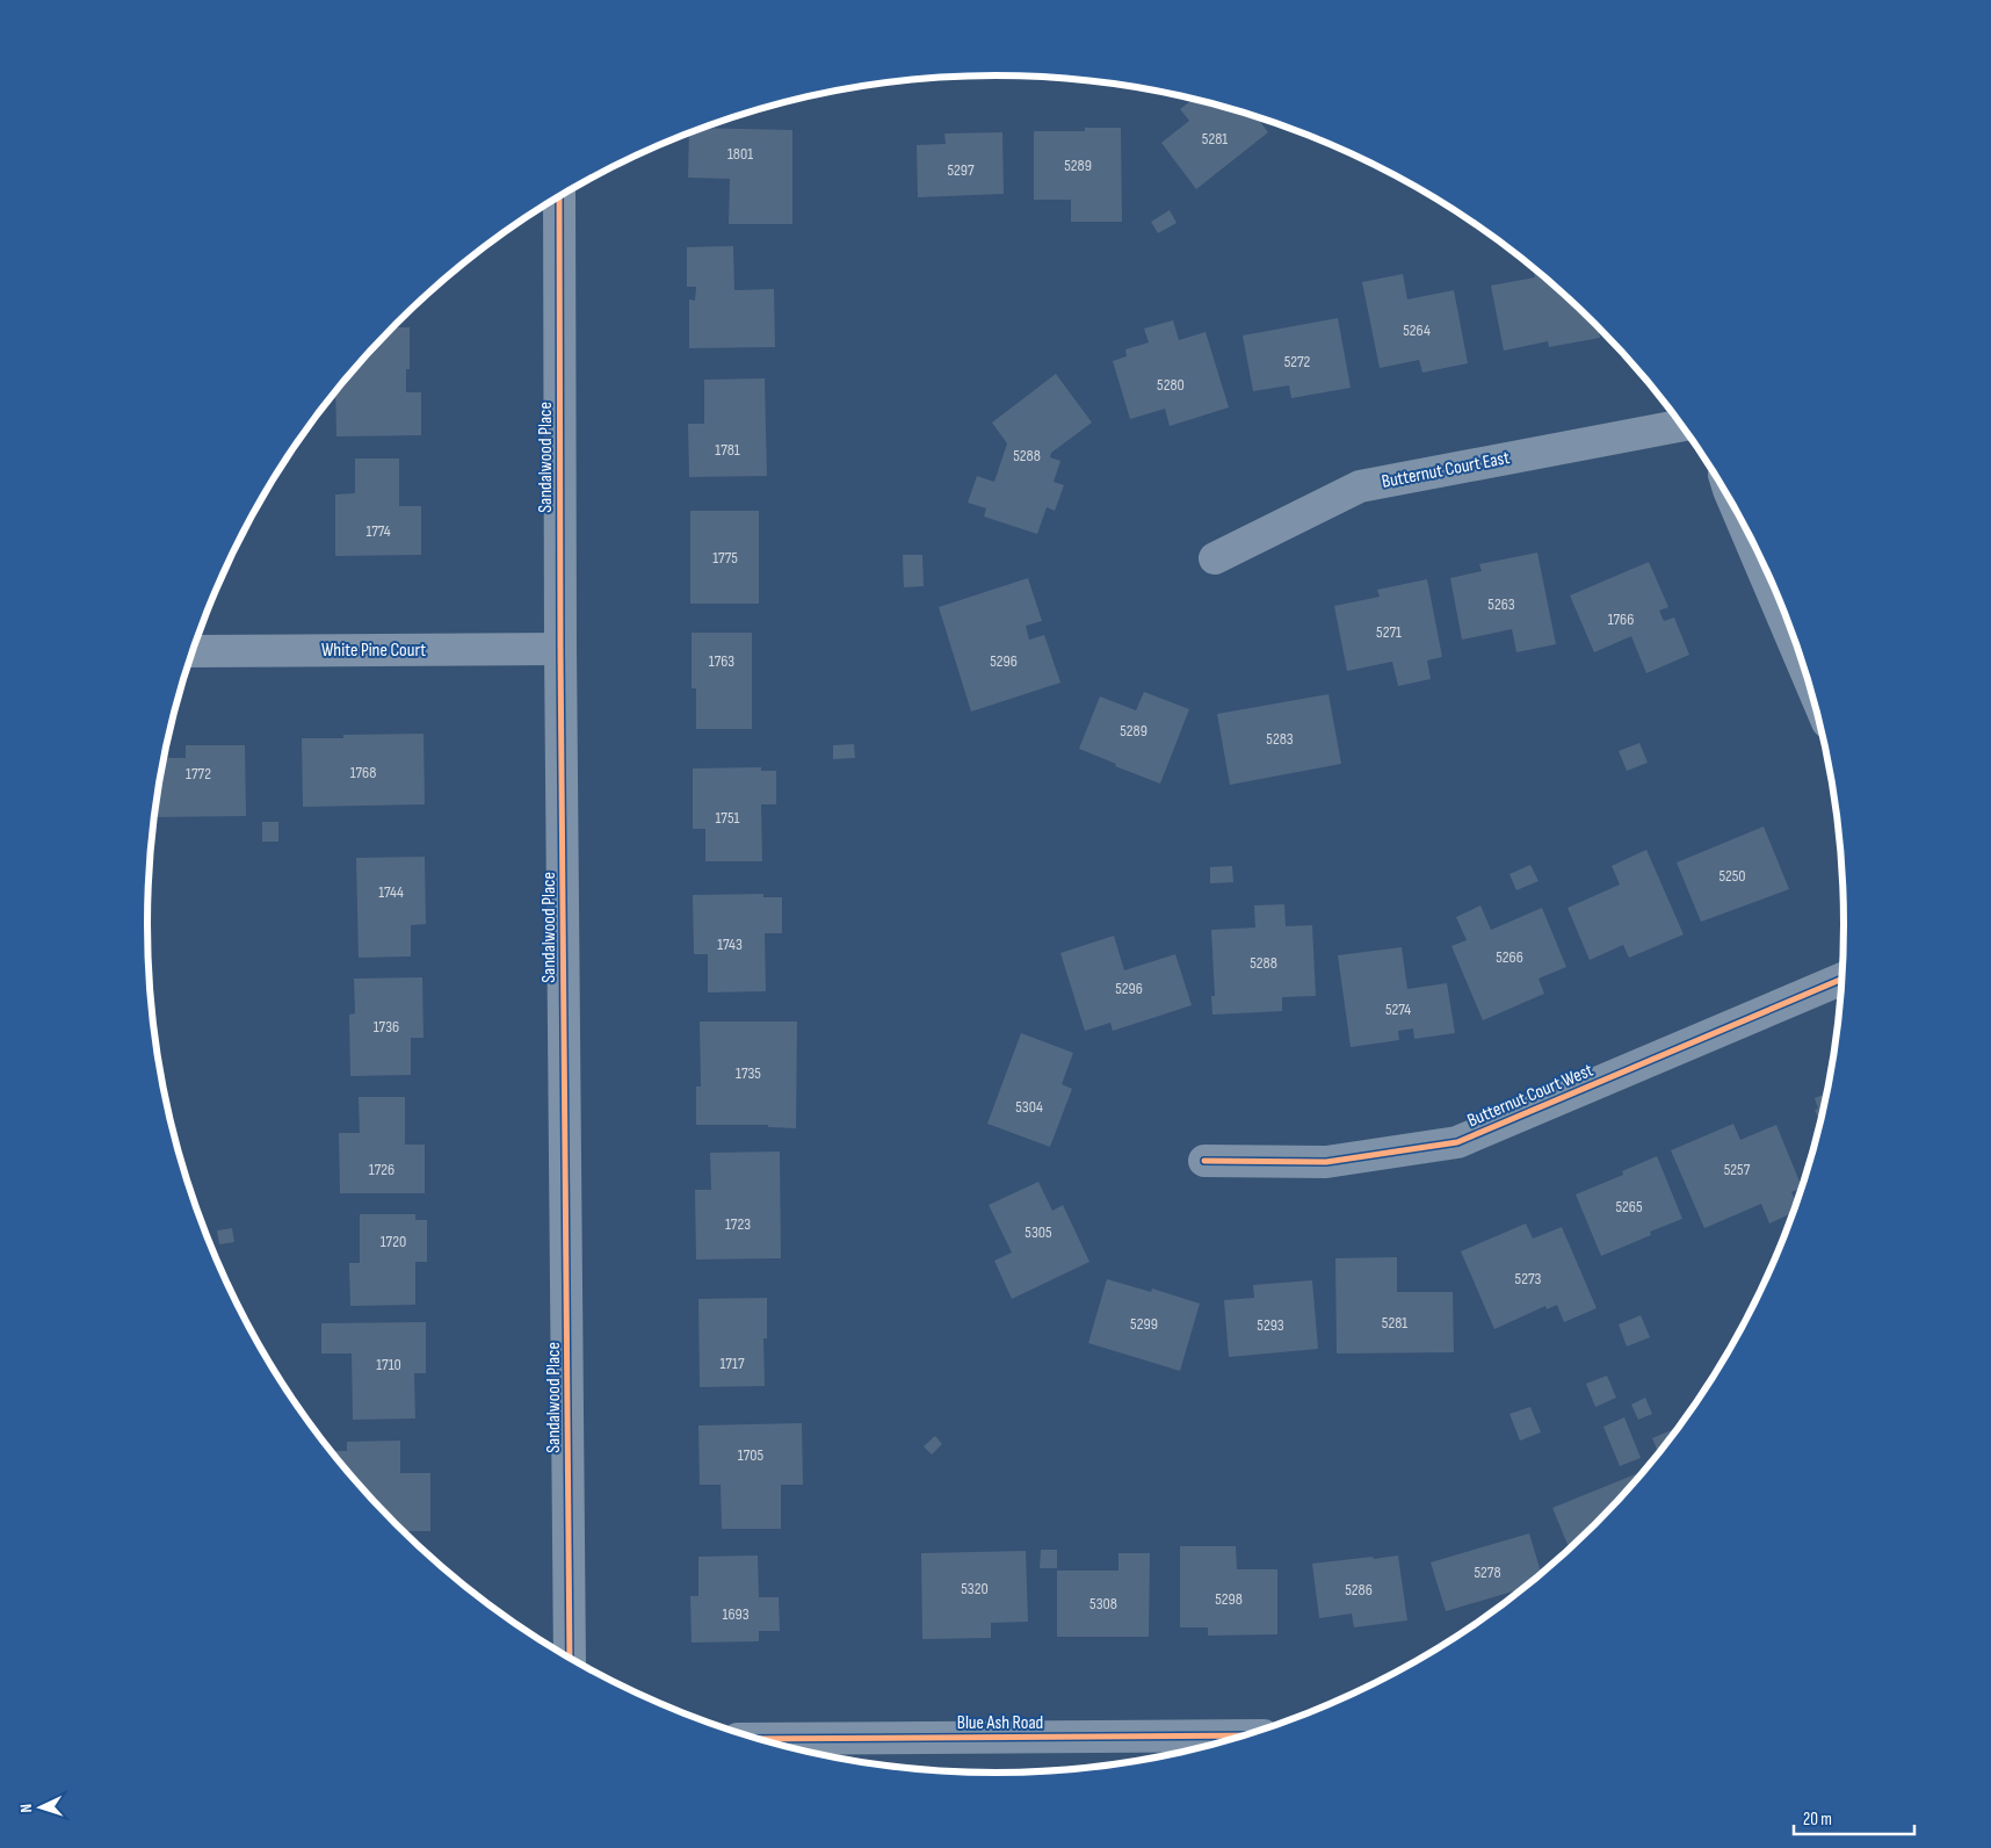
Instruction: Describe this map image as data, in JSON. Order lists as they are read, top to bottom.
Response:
{
  "streets": {
    "street": [
      "Sandalwood Place",
      "Butternut Court East",
      "White Pine Court",
      "Butternut Court West",
      "Blue Ash Road"
    ]
  },
  "crossings": [
    ["Sandalwood Place", "White Pine Court"]
  ],
  "house_numbers": [
    "5281",
    "1801",
    "5289",
    "5297",
    "5264",
    "5272",
    "5280",
    "1781",
    "5288",
    "1774",
    "1775",
    "5263",
    "1766",
    "5271",
    "1763",
    "5296",
    "5289",
    "5283",
    "1768",
    "1772",
    "1751",
    "5250",
    "1744",
    "1743",
    "5266",
    "5288",
    "5296",
    "5274",
    "1736",
    "1735",
    "5304",
    "1726",
    "5257",
    "5265",
    "1723",
    "5305",
    "1720",
    "5273",
    "5281",
    "5299",
    "5293",
    "1717",
    "1710",
    "1705",
    "5278",
    "5320",
    "5286",
    "5298",
    "5308",
    "1693"
  ],
  "scale_bar": "20 m",
  "north": "left"
}
